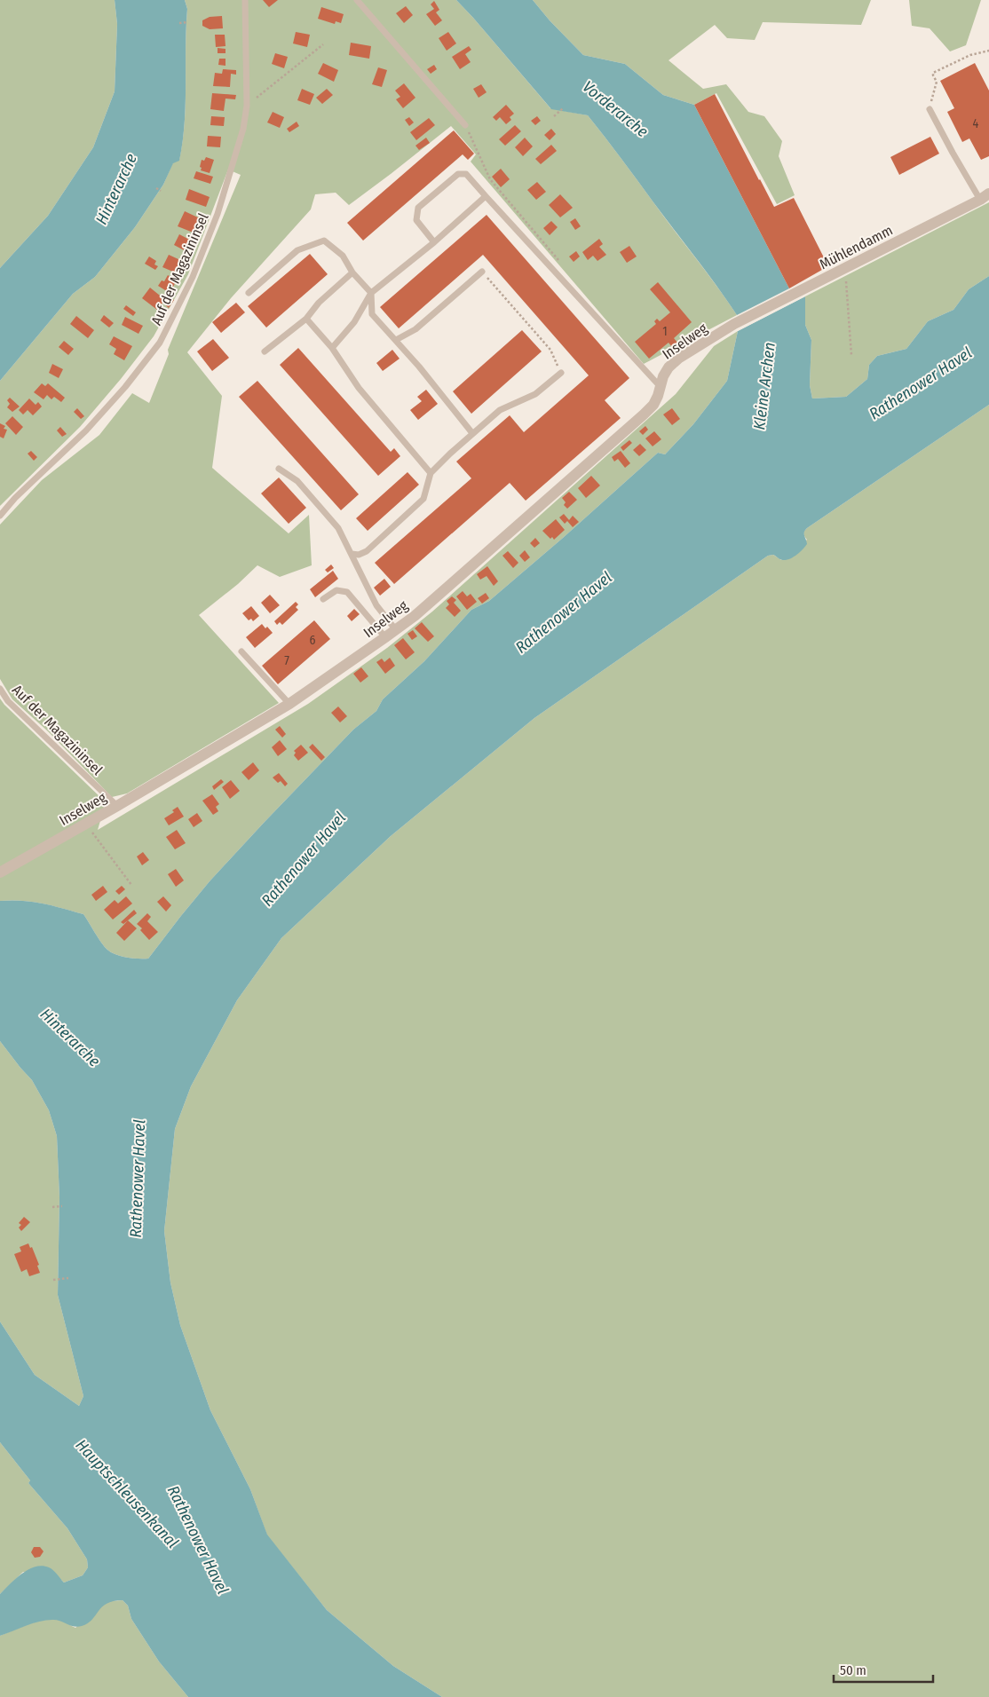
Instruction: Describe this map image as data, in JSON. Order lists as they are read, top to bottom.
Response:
{
  "streets": {
    "street": ["Mühlendamm", "Inselweg"],
    "lane": ["Auf der Magazininsel"]
  },
  "crossings": [
    ["Mühlendamm", "Inselweg"],
    ["Auf der Magazininsel", "Inselweg"]
  ],
  "water": [
    "Vorderarche",
    "Hinterarche",
    "Rathenower Havel",
    "Kleine Archen",
    "Hauptschleusenkanal"
  ],
  "house_numbers": [
    "4",
    "1",
    "6",
    "7"
  ],
  "scale_bar": "50 m"
}
